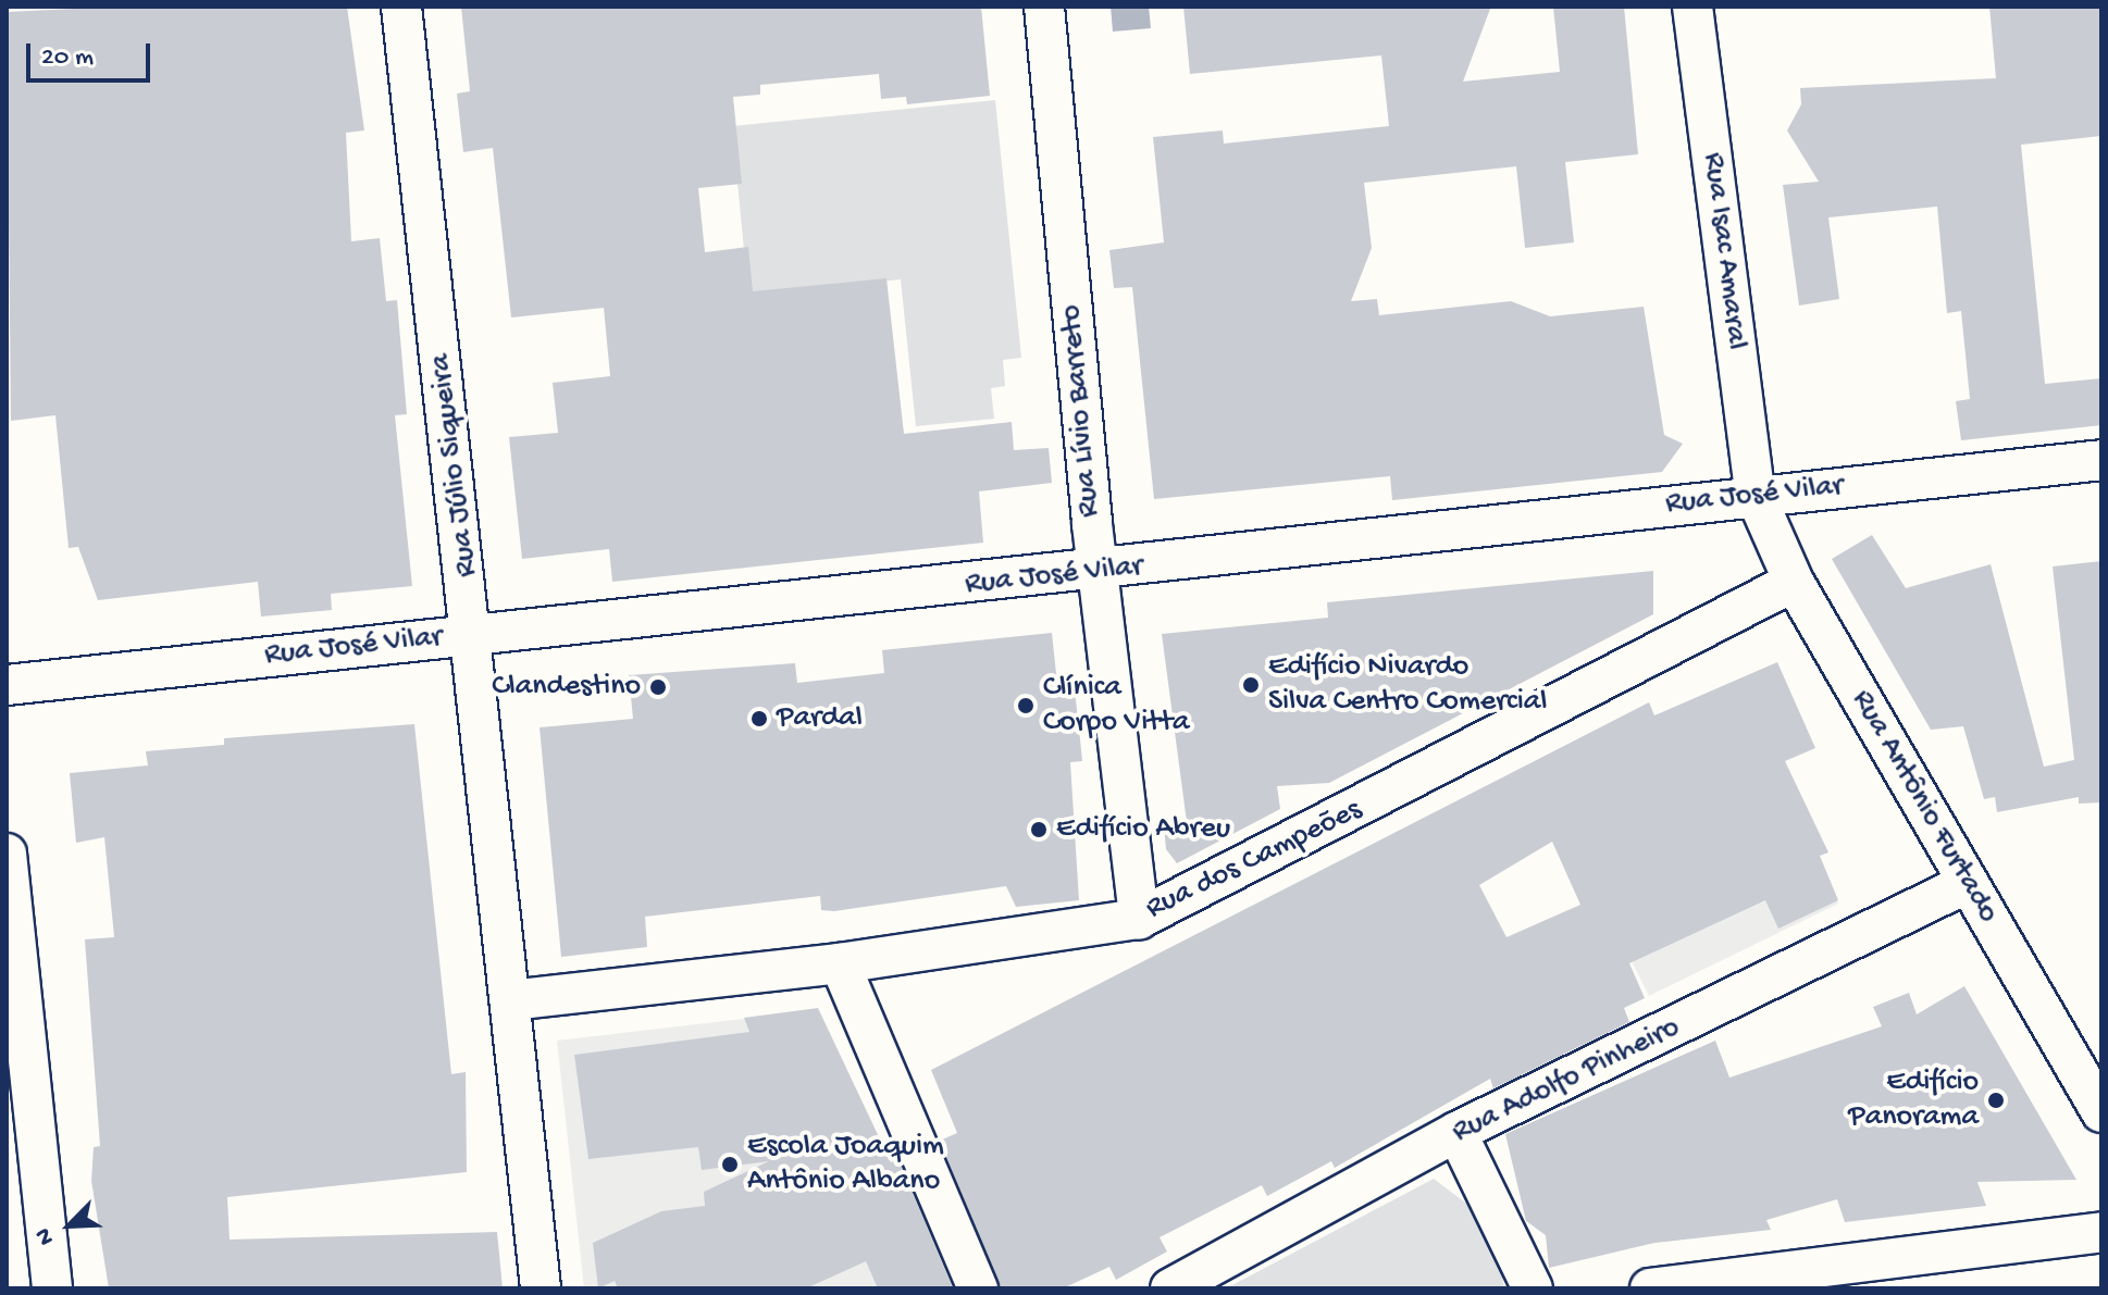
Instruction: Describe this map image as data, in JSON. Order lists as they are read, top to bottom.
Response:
{
  "streets": {
    "street": [
      "Rua Isac Amaral",
      "Rua Lívio Barreto",
      "Rua Júlio Siqueira",
      "Rua José Vilar",
      "Rua Antônio Furtado",
      "Rua dos Campeões",
      "Rua Adolfo Pinheiro"
    ]
  },
  "crossings": [
    ["Rua Isac Amaral", "Rua José Vilar"],
    ["Rua Isac Amaral", "Rua Antônio Furtado"],
    ["Rua Lívio Barreto", "Rua José Vilar"],
    ["Rua Lívio Barreto", "Rua dos Campeões"],
    ["Rua Júlio Siqueira", "Rua José Vilar"],
    ["Rua Júlio Siqueira", "Rua dos Campeões"],
    ["Rua José Vilar", "Rua Antônio Furtado"],
    ["Rua Antônio Furtado", "Rua dos Campeões"],
    ["Rua Antônio Furtado", "Rua Adolfo Pinheiro"]
  ],
  "places": [
    "Edifício Nivardo Silva Centro Comercial",
    "Clandestino",
    "Clínica Corpo Vitta",
    "Pardal",
    "Edifício Abreu",
    "Edifício Panorama",
    "Escola Joaquim Antônio Albano"
  ],
  "scale_bar": "20 m",
  "north": "bottom left"
}
